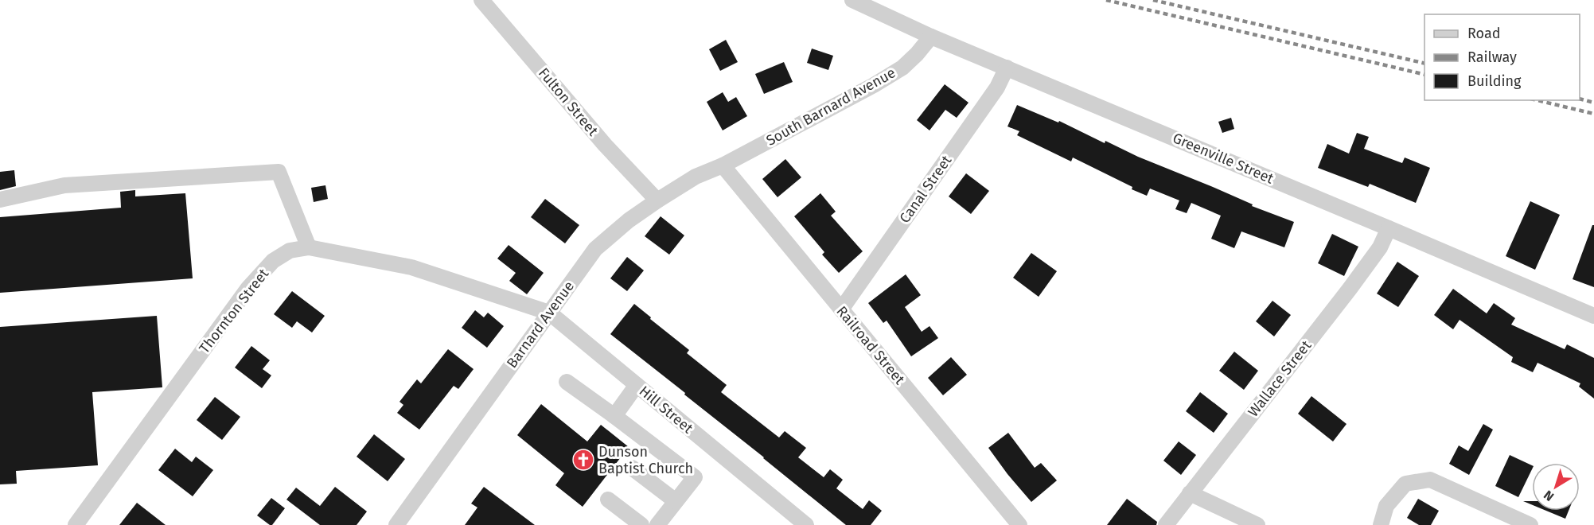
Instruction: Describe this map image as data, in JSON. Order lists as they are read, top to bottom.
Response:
{
  "streets": {
    "street": [
      "Fulton Street",
      "South Barnard Avenue",
      "Greenville Street",
      "Canal Street",
      "Thornton Street",
      "Barnard Avenue",
      "Railroad Street",
      "Wallace Street",
      "Hill Street"
    ]
  },
  "crossings": [
    ["Fulton Street", "Barnard Avenue"],
    ["South Barnard Avenue", "Greenville Street"],
    ["South Barnard Avenue", "Barnard Avenue"],
    ["South Barnard Avenue", "Railroad Street"],
    ["Greenville Street", "Canal Street"],
    ["Greenville Street", "Wallace Street"],
    ["Canal Street", "Railroad Street"],
    ["Thornton Street", "Barnard Avenue"],
    ["Thornton Street", "Hill Street"],
    ["Barnard Avenue", "Railroad Street"],
    ["Barnard Avenue", "Hill Street"]
  ],
  "places": {
    "church": ["Dunson Baptist Church"]
  },
  "legend": ["Road", "Railway", "Building"],
  "north": "bottom left"
}
